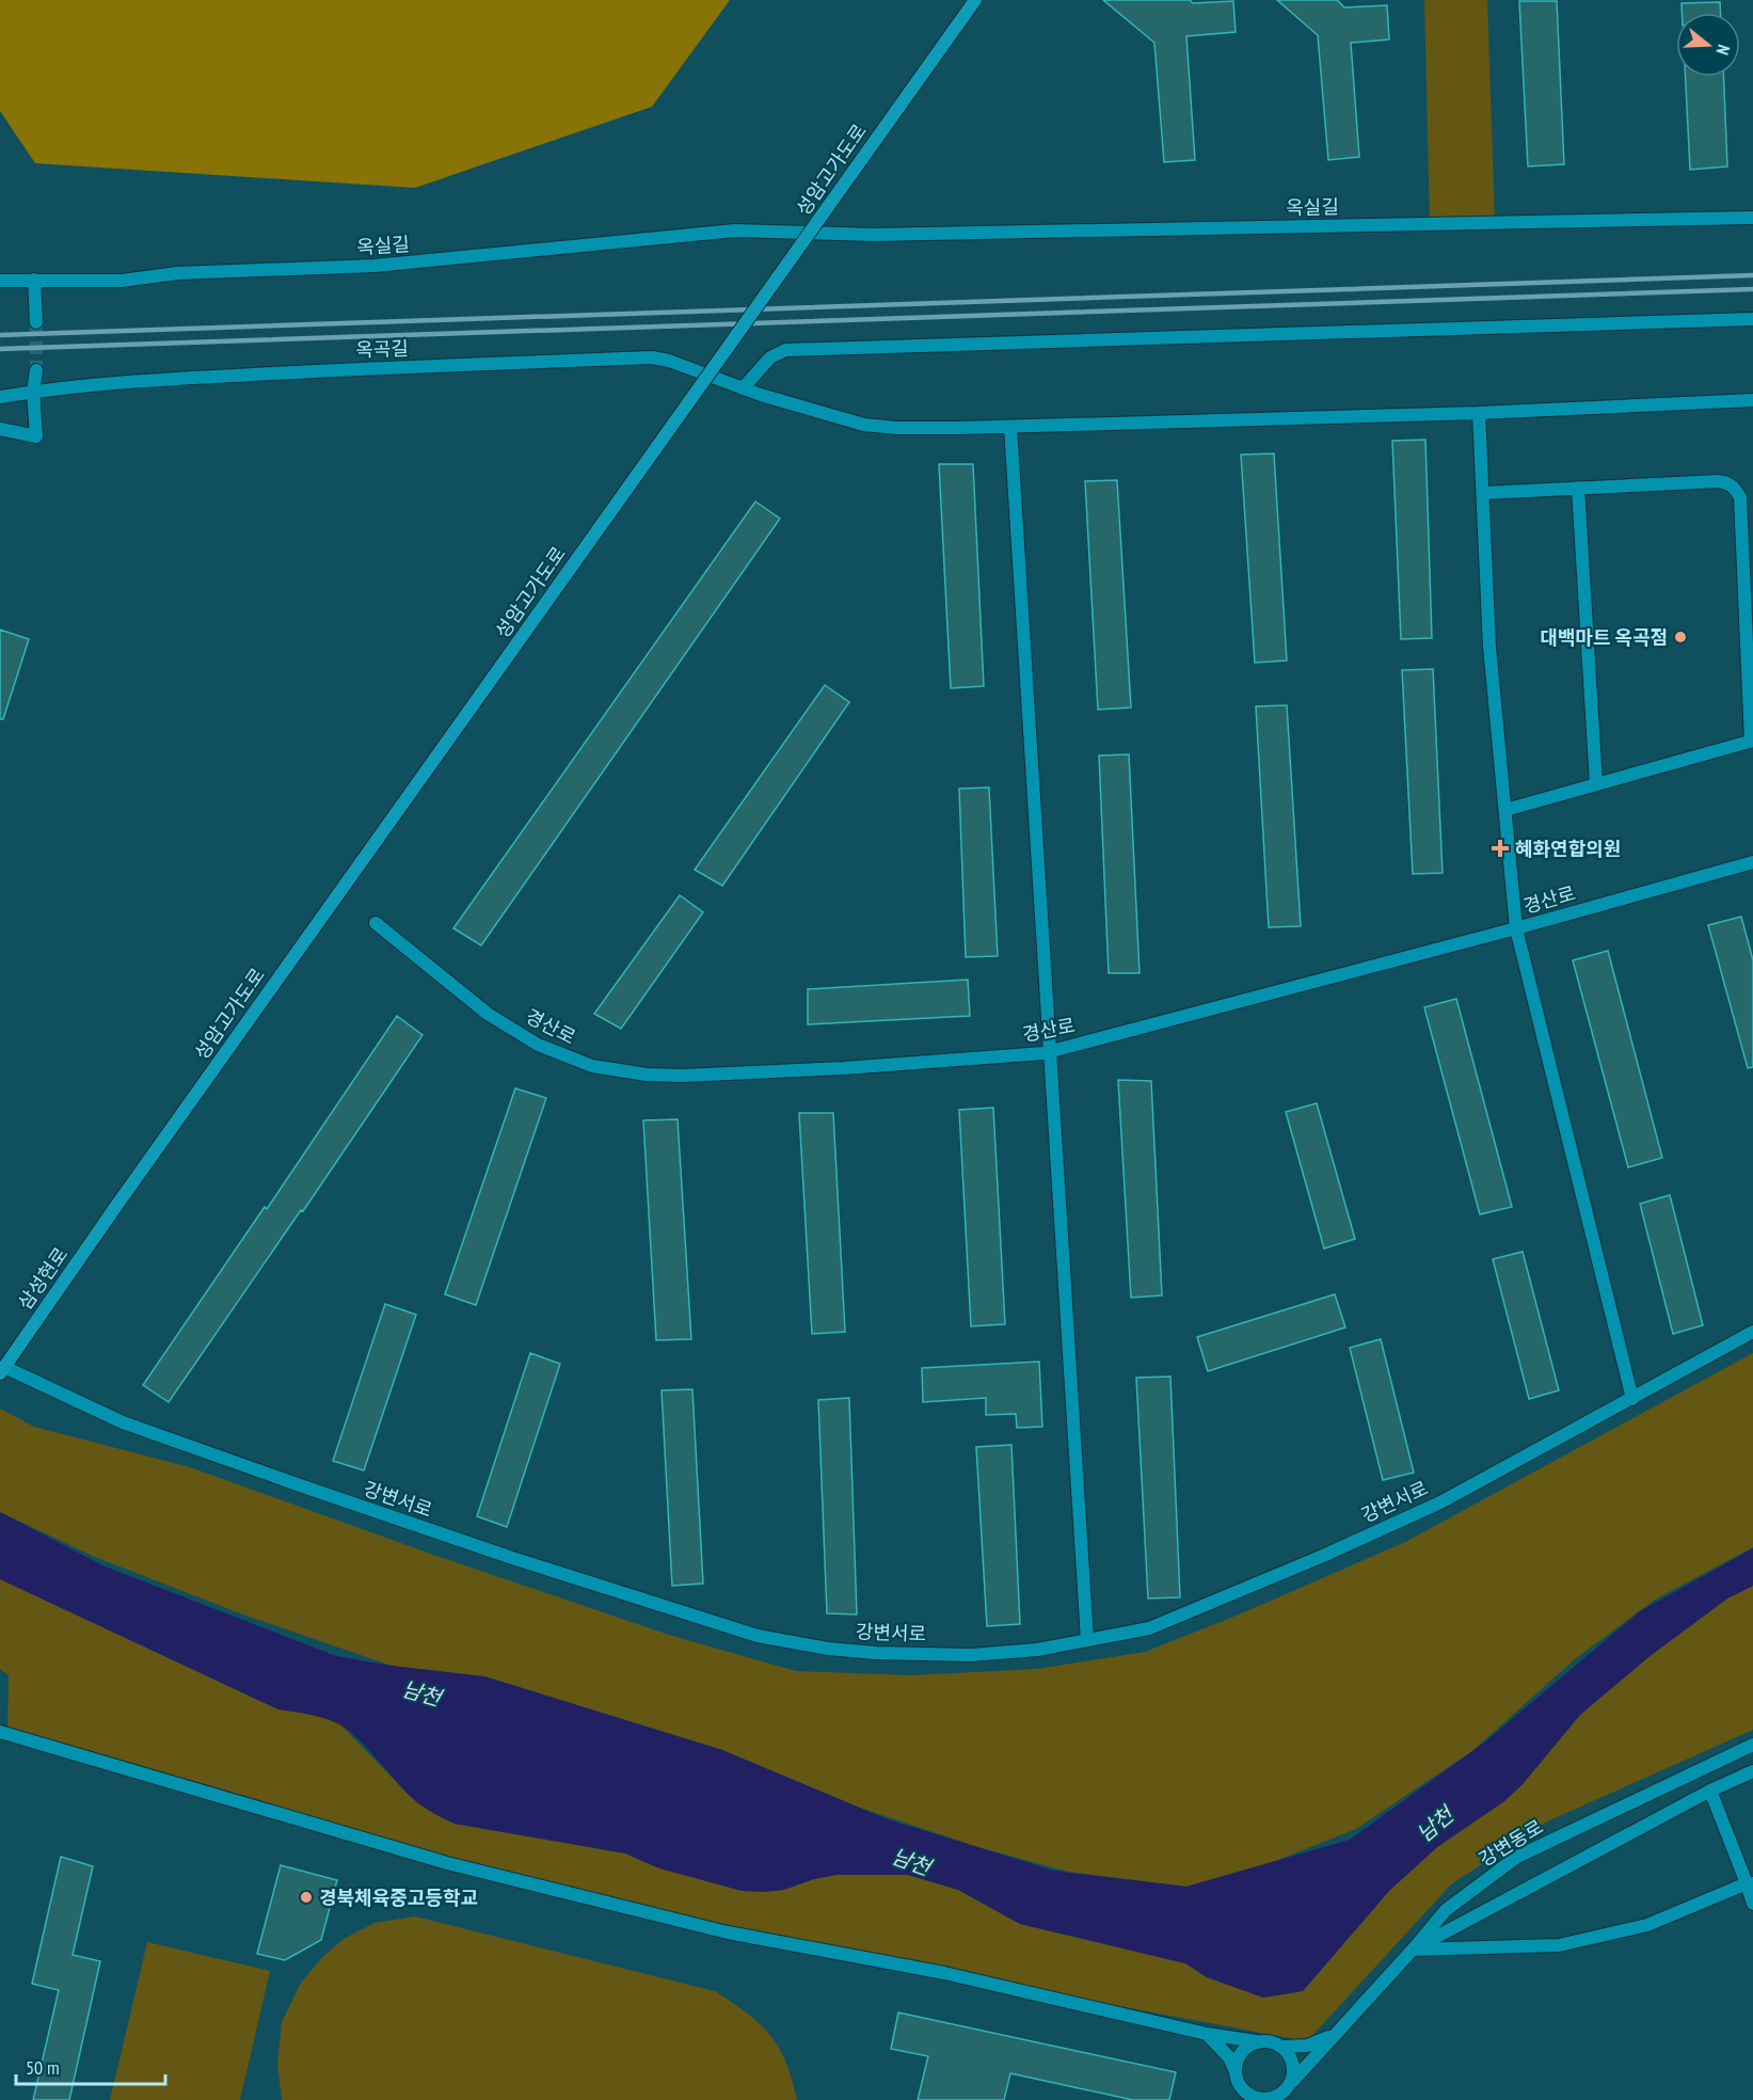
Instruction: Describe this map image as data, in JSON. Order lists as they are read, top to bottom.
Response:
{
  "streets": {
    "main road": ["성암고가도로", "삼성현로"],
    "street": [
      "옥실길",
      "옥곡길",
      "경산로",
      "강변서로",
      "강변동로"
    ]
  },
  "crossings": [
    ["성암고가도로", "삼성현로"],
    ["삼성현로", "강변서로"]
  ],
  "water": ["남천"],
  "places": {
    "other": ["대백마트 옥곡점", "경북체육중고등학교"],
    "health": ["혜화연합의원"]
  },
  "scale_bar": "50 m",
  "north": "right"
}
